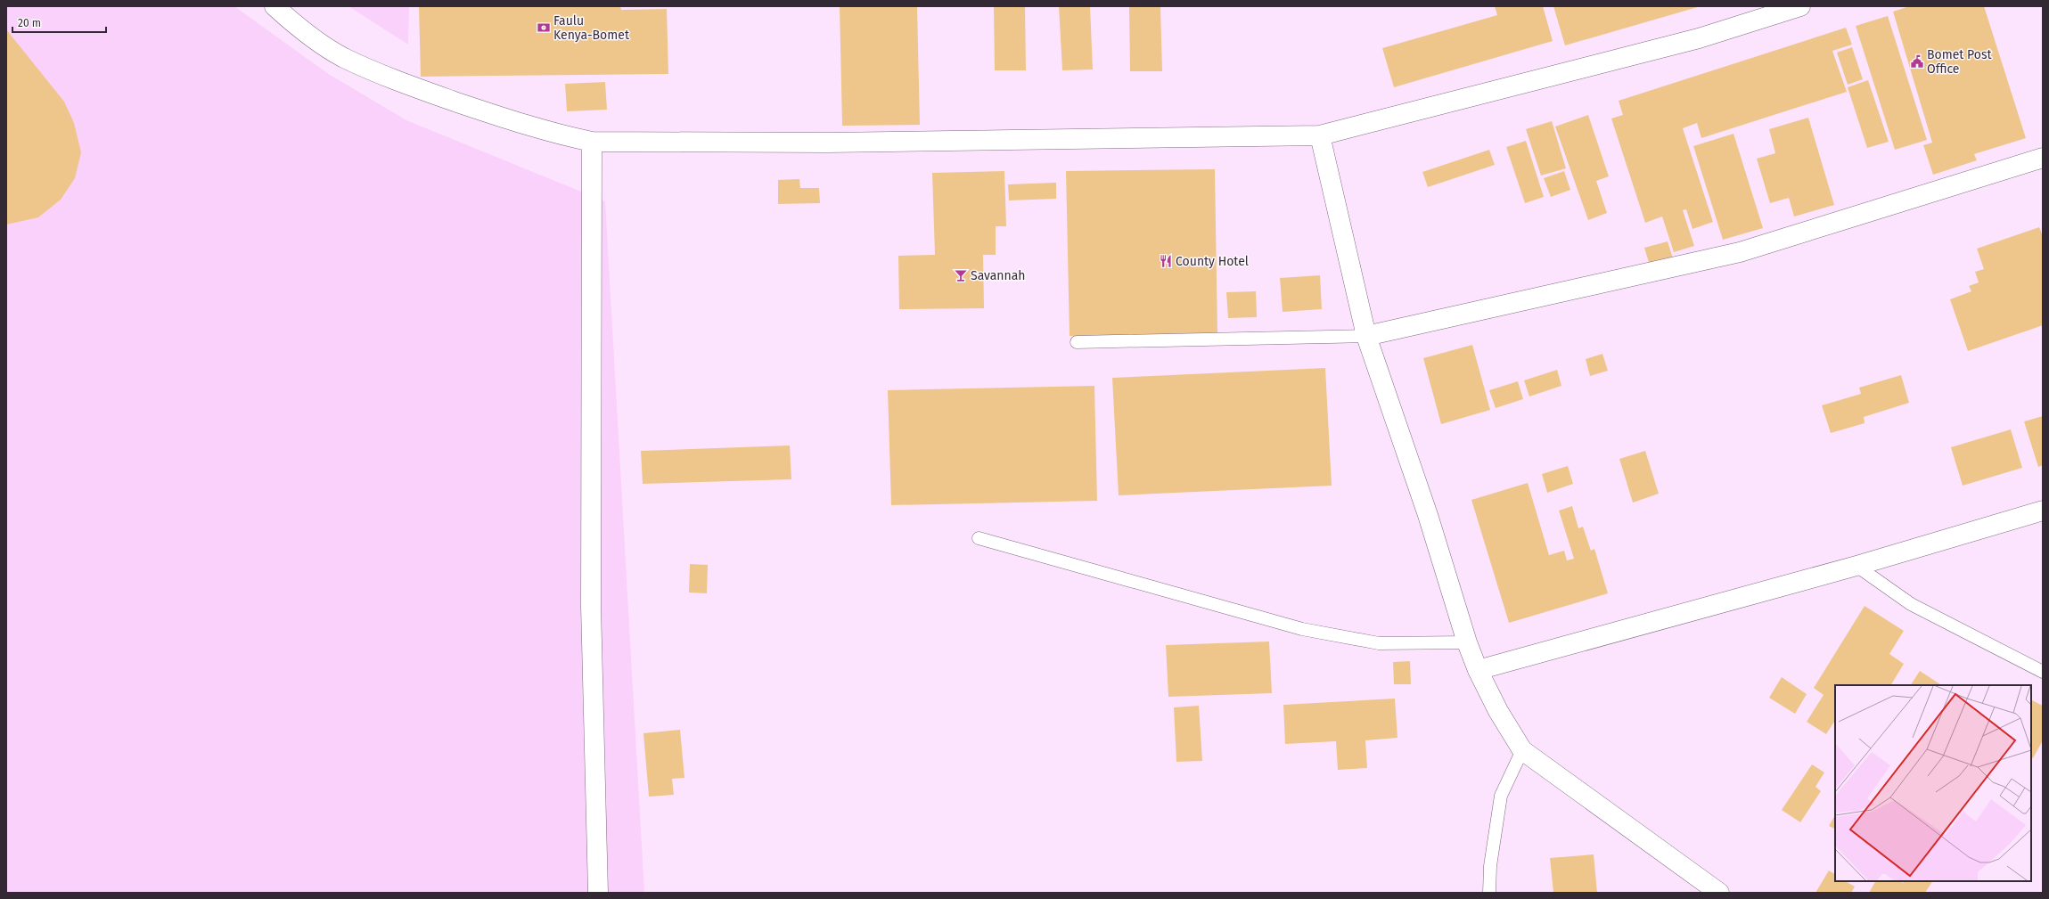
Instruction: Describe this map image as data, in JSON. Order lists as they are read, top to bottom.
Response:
{
  "places": {
    "bank": ["Faulu Kenya-Bomet"],
    "public building": ["Bomet Post Office"],
    "restaurant": ["County Hotel"],
    "bar": ["Savannah"]
  },
  "scale_bar": "20 m"
}
